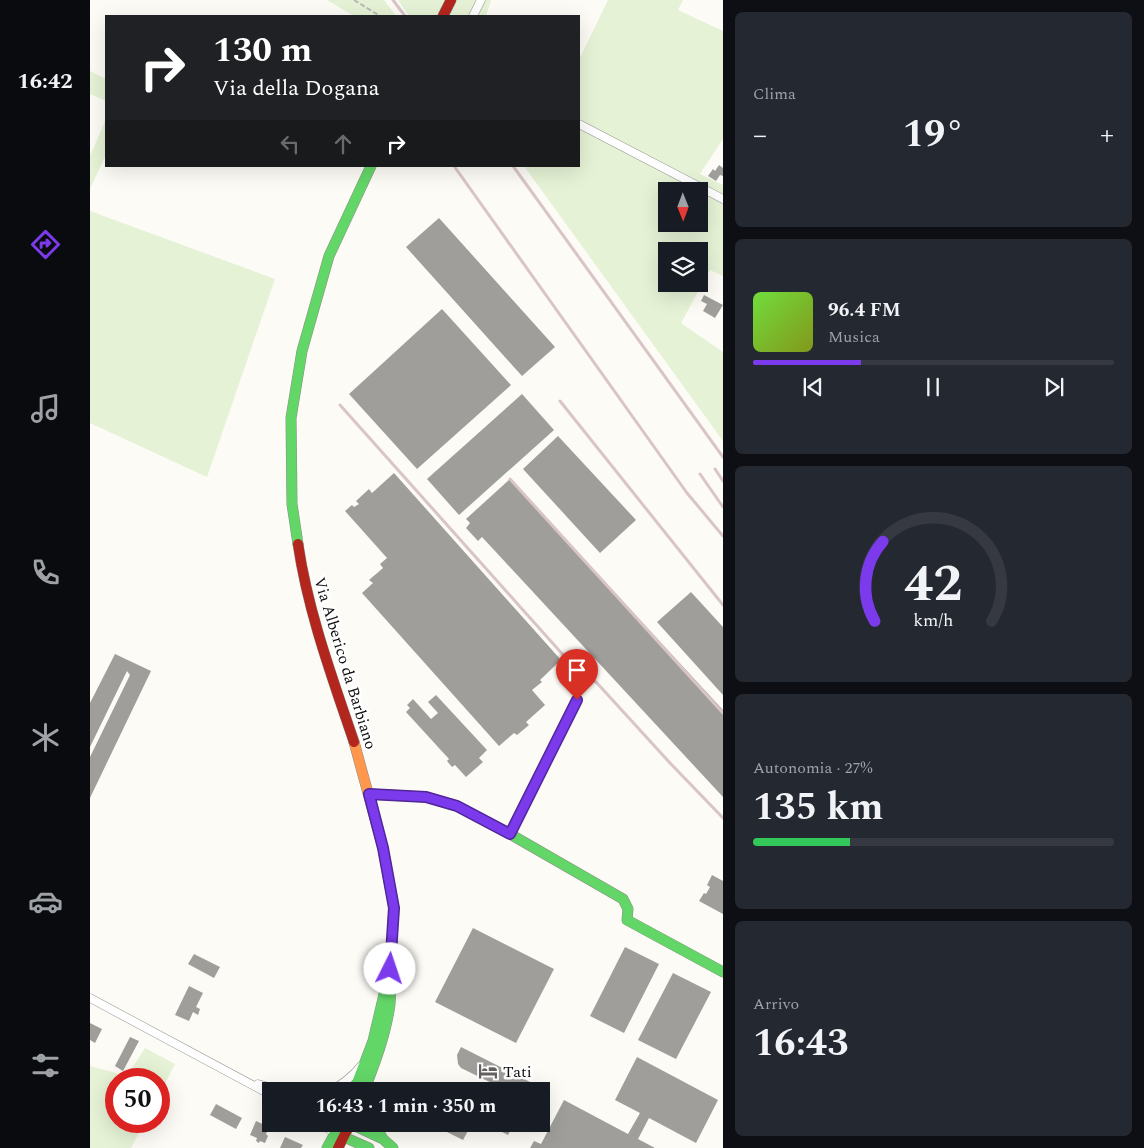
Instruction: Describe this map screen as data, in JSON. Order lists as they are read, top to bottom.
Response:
{
  "streets": {
    "main road": ["Via Alberico da Barbiano"]
  },
  "places": {
    "hotel": ["Tati"]
  },
  "north": "bottom",
  "page": {
    "tabs": "16:42",
    "tile": [
      "Clima",
      ["Autonomia · 27%", "135 km"],
      ["Arrivo", "16:43"]
    ],
    "turn": ["130 m", "Via della Dogana"],
    "heat": ["−", "19°", "+"],
    "song": ["96.4 FM", "Musica"],
    "limit": "50",
    "trip": "16:43 · 1 min · 350 m",
    "gauge": ["42", "km/h"]
  }
}
